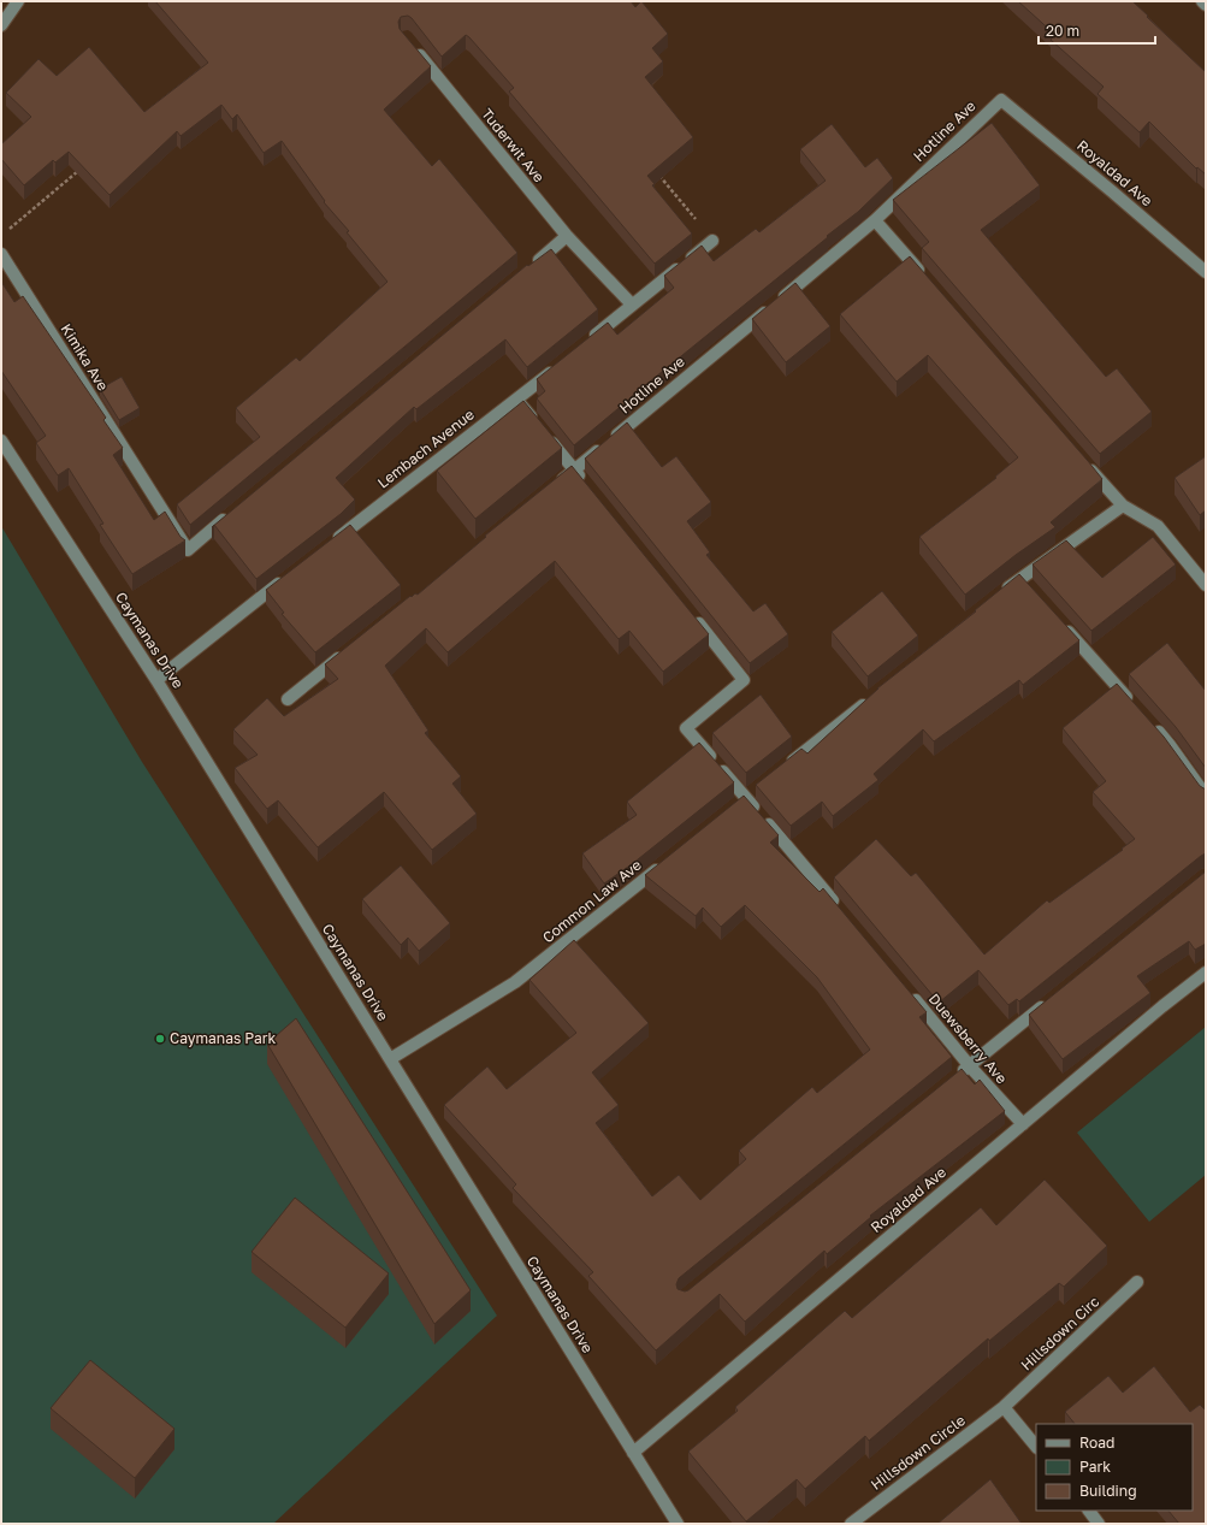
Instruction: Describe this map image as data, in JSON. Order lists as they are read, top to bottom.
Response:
{
  "streets": {
    "street": [
      "Hotline Ave",
      "Tuderwit Ave",
      "Royaldad Ave",
      "Kimika Ave",
      "Lembach Avenue",
      "Caymanas Drive",
      "Common Law Ave",
      "Duewsberry Ave",
      "Hillsdown Circ",
      "Hillsdown Circle"
    ]
  },
  "crossings": [
    ["Hotline Ave", "Royaldad Ave"],
    ["Royaldad Ave", "Caymanas Drive"],
    ["Royaldad Ave", "Duewsberry Ave"],
    ["Caymanas Drive", "Common Law Ave"],
    ["Hillsdown Circ", "Hillsdown Circle"]
  ],
  "places": ["Caymanas Park"],
  "legend": ["Road", "Park", "Building"],
  "scale_bar": "20 m"
}
